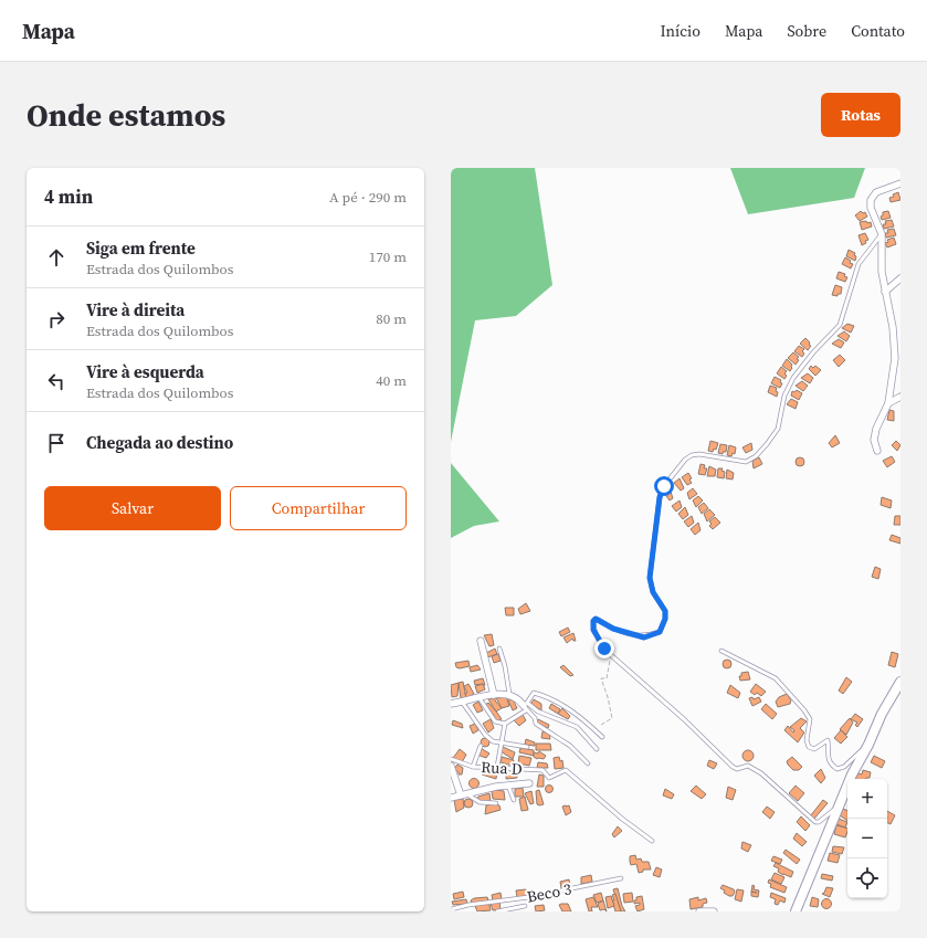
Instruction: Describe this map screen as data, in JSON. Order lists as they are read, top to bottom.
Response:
{
  "streets": {
    "lane": ["Rua D", "Beco 3"]
  },
  "page": {
    "header": "Mapa",
    "nav": [
      "Início",
      "Mapa",
      "Sobre",
      "Contato"
    ],
    "buttons": [
      "Rotas",
      ["Salvar", "Compartilhar"]
    ],
    "title": "Onde estamos",
    "heading": ["4 min", "A pé · 290 m"],
    "list": [
      ["Siga em frente", "Estrada dos Quilombos", "170 m"],
      ["Vire à direita", "Estrada dos Quilombos", "80 m"],
      ["Vire à esquerda", "Estrada dos Quilombos", "40 m"],
      "Chegada ao destino"
    ],
    "map_buttons": ["+", "−"]
  }
}
